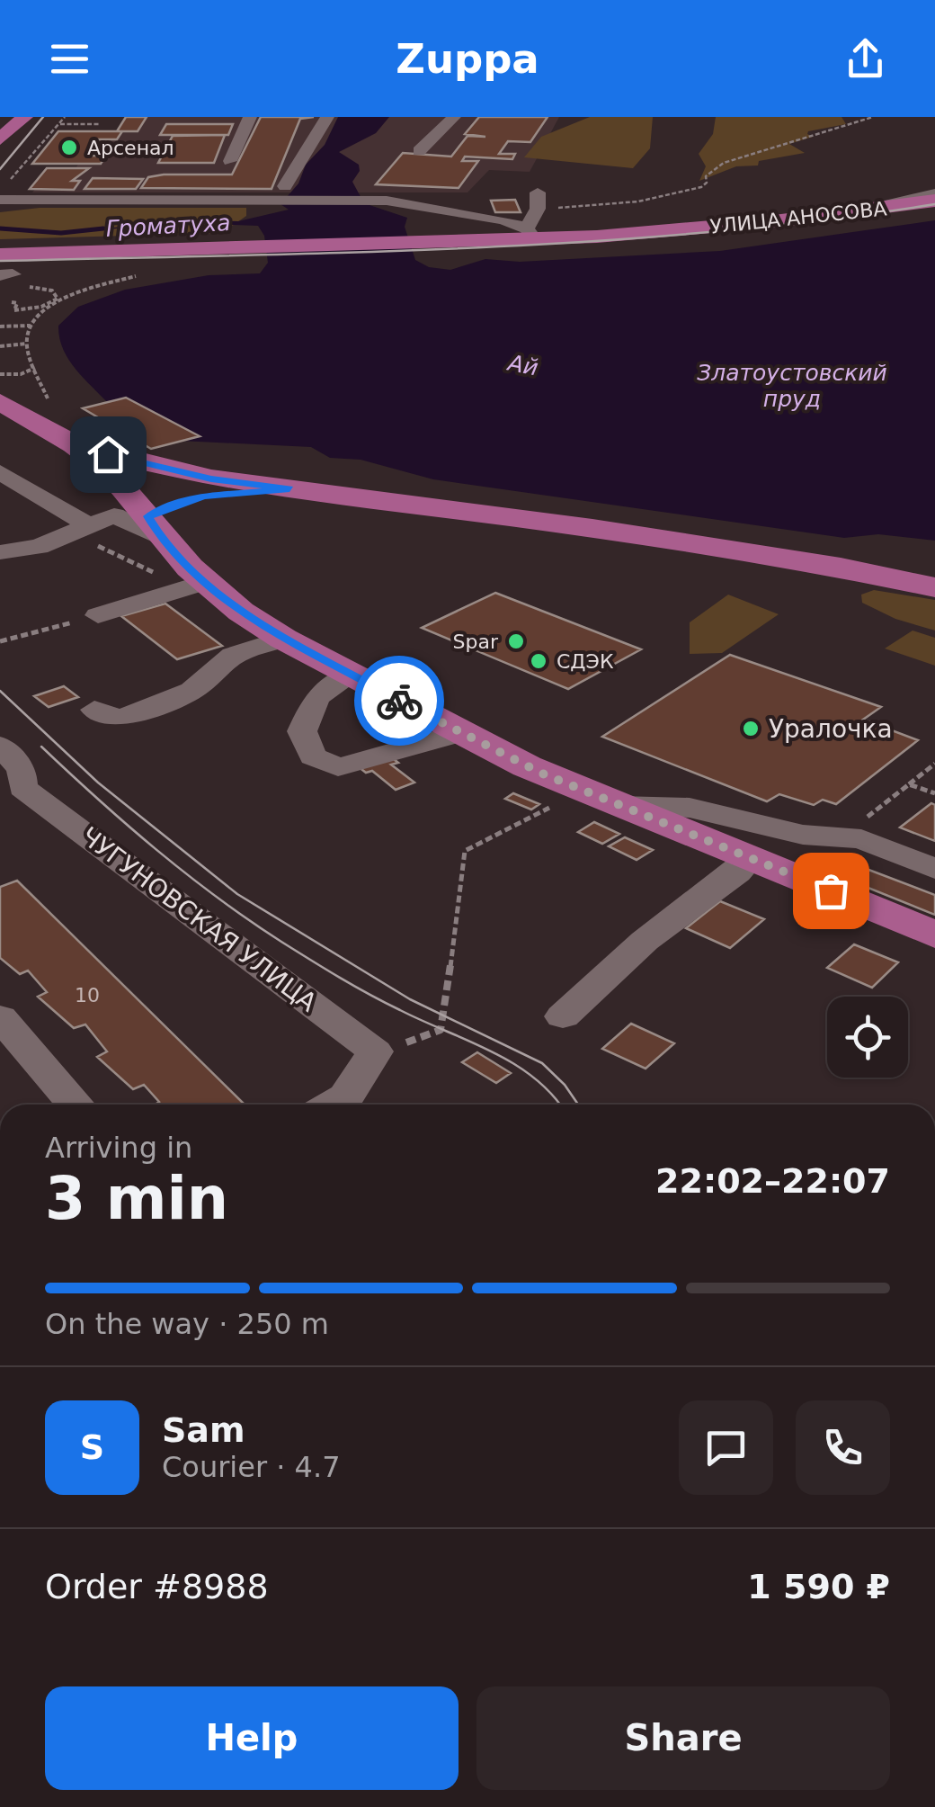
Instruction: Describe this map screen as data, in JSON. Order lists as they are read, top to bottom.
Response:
{
  "streets": {
    "main road": ["УЛИЦА АНОСОВА"],
    "street": ["ЧУГУНОВСКАЯ УЛИЦА"]
  },
  "water": ["Громатуха", "Ай", "Златоустовский пруд"],
  "places": [
    "Арсенал",
    "Spar",
    "СДЭК",
    "Уралочка"
  ],
  "house_numbers": ["10"],
  "page": {
    "header": "Zuppa",
    "heading": ["3 min", "Arriving in", "22:02–22:07"],
    "panel": [
      "Sam",
      "Courier · 4.7",
      "Order #8988",
      "1 590 ₽"
    ],
    "bar": "On the way · 250 m",
    "round": "S",
    "buttons": ["Help", "Share"]
  }
}
